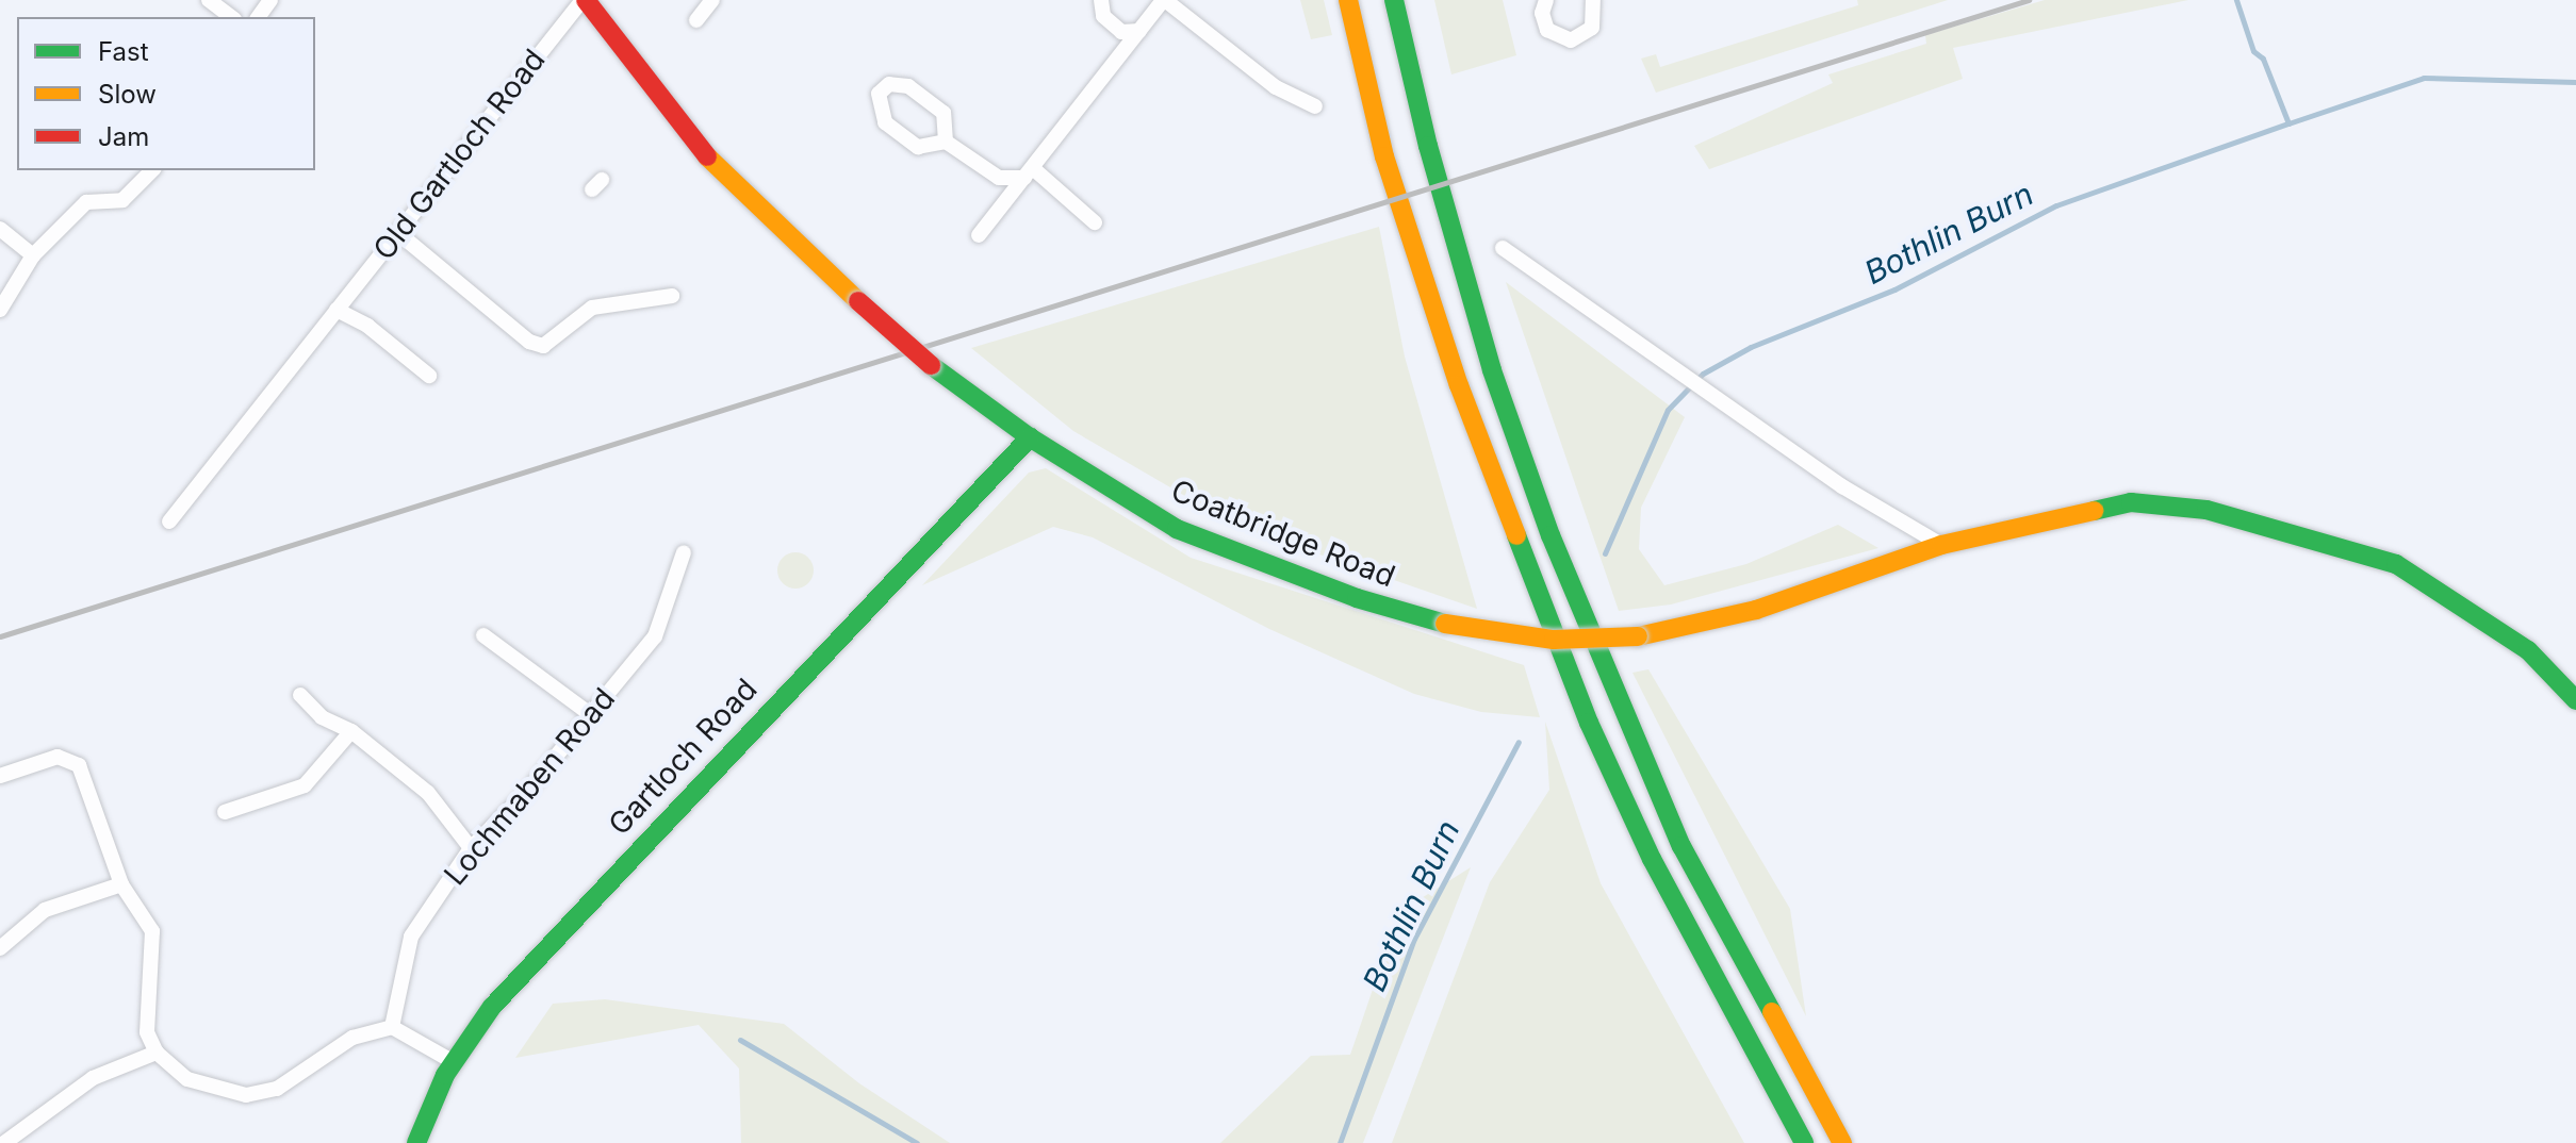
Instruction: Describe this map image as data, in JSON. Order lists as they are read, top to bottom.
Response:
{
  "streets": {
    "main road": ["Coatbridge Road", "Gartloch Road"],
    "street": ["Old Gartloch Road", "Lochmaben Road"]
  },
  "crossings": [
    ["Old Gartloch Road", "Coatbridge Road"],
    ["Coatbridge Road", "Gartloch Road"]
  ],
  "water": ["Bothlin Burn"],
  "legend": ["Fast", "Slow", "Jam"]
}
